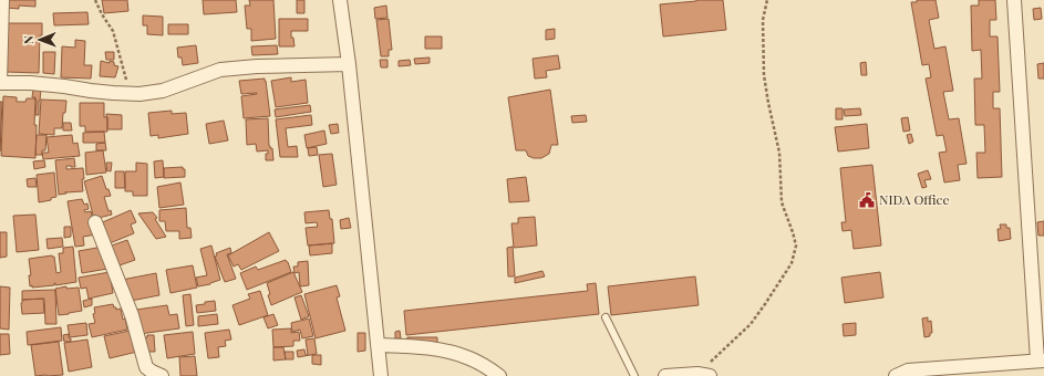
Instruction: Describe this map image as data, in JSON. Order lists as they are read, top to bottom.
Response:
{
  "places": {
    "public building": ["NIDA Office"]
  },
  "north": "left"
}
